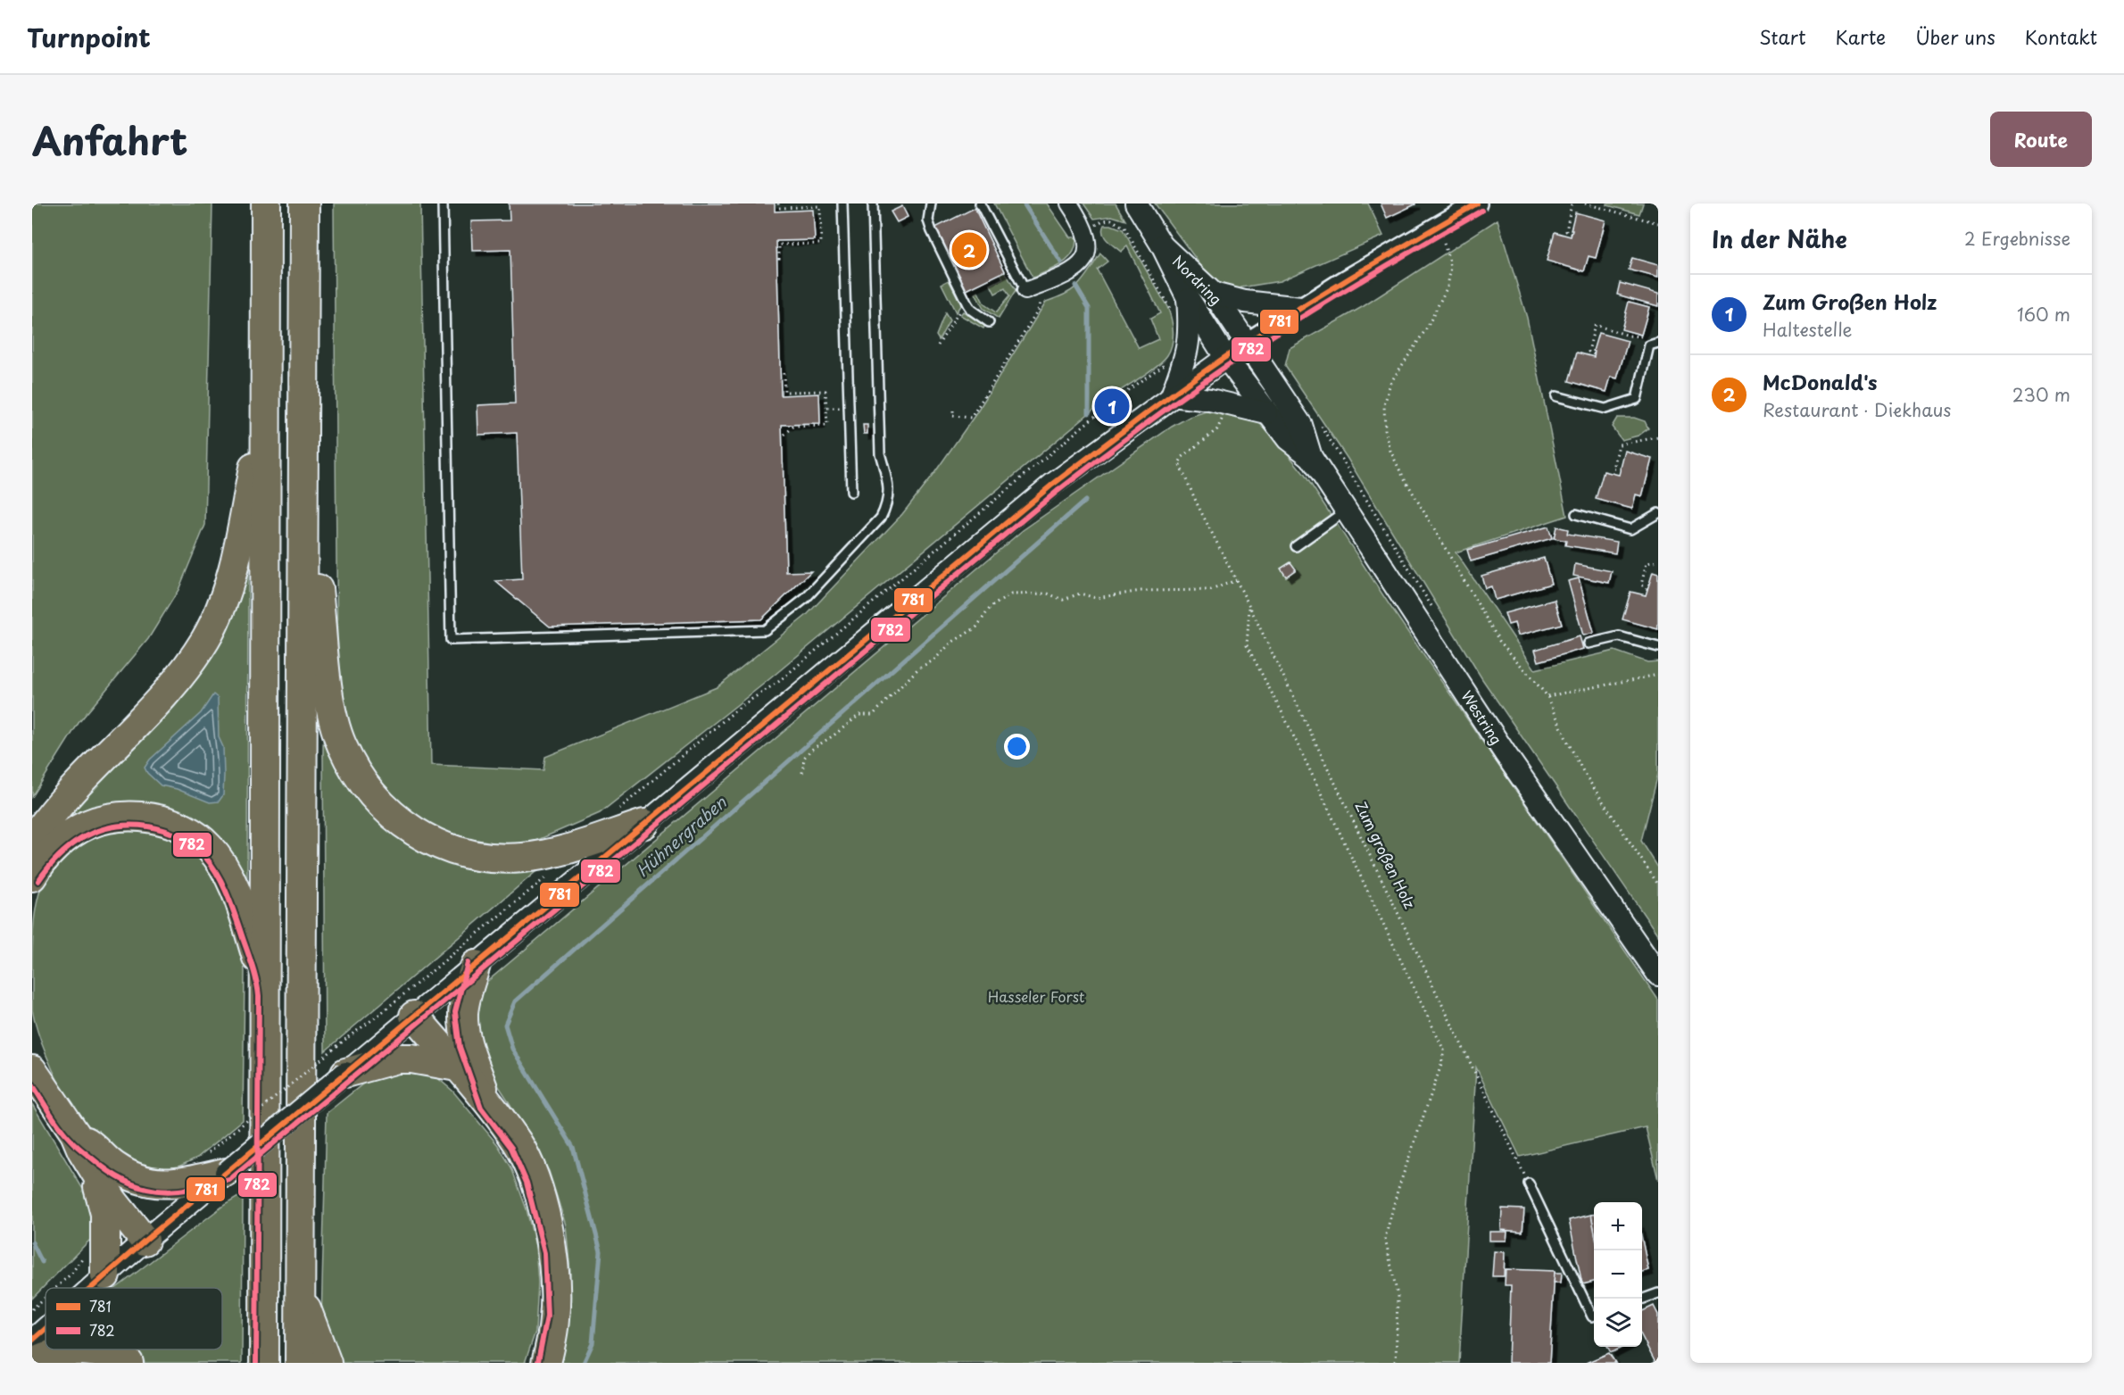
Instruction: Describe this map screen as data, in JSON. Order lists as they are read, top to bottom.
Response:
{
  "streets": {
    "main road": ["Nordring", "Westring"],
    "path": ["Zum großen Holz"]
  },
  "crossings": [
    ["Nordring", "Westring"]
  ],
  "water": ["Hühnergraben"],
  "parks": ["Hasseler Forst"],
  "lines": ["transit line 781", "transit line 782"],
  "legend": ["781", "782"],
  "page": {
    "header": "Turnpoint",
    "nav": [
      "Start",
      "Karte",
      "Über uns",
      "Kontakt"
    ],
    "title": "Anfahrt",
    "buttons": "Route",
    "heading": ["In der Nähe", "2 Ergebnisse"],
    "pins": ["2", "1"],
    "list": [
      {
        "mark": "1",
        "name": "Zum Großen Holz",
        "note": "Haltestelle",
        "value": "160 m"
      },
      {
        "mark": "2",
        "name": "McDonald's",
        "note": "Restaurant · Diekhaus",
        "value": "230 m"
      }
    ],
    "map_buttons": ["+", "−"]
  }
}
